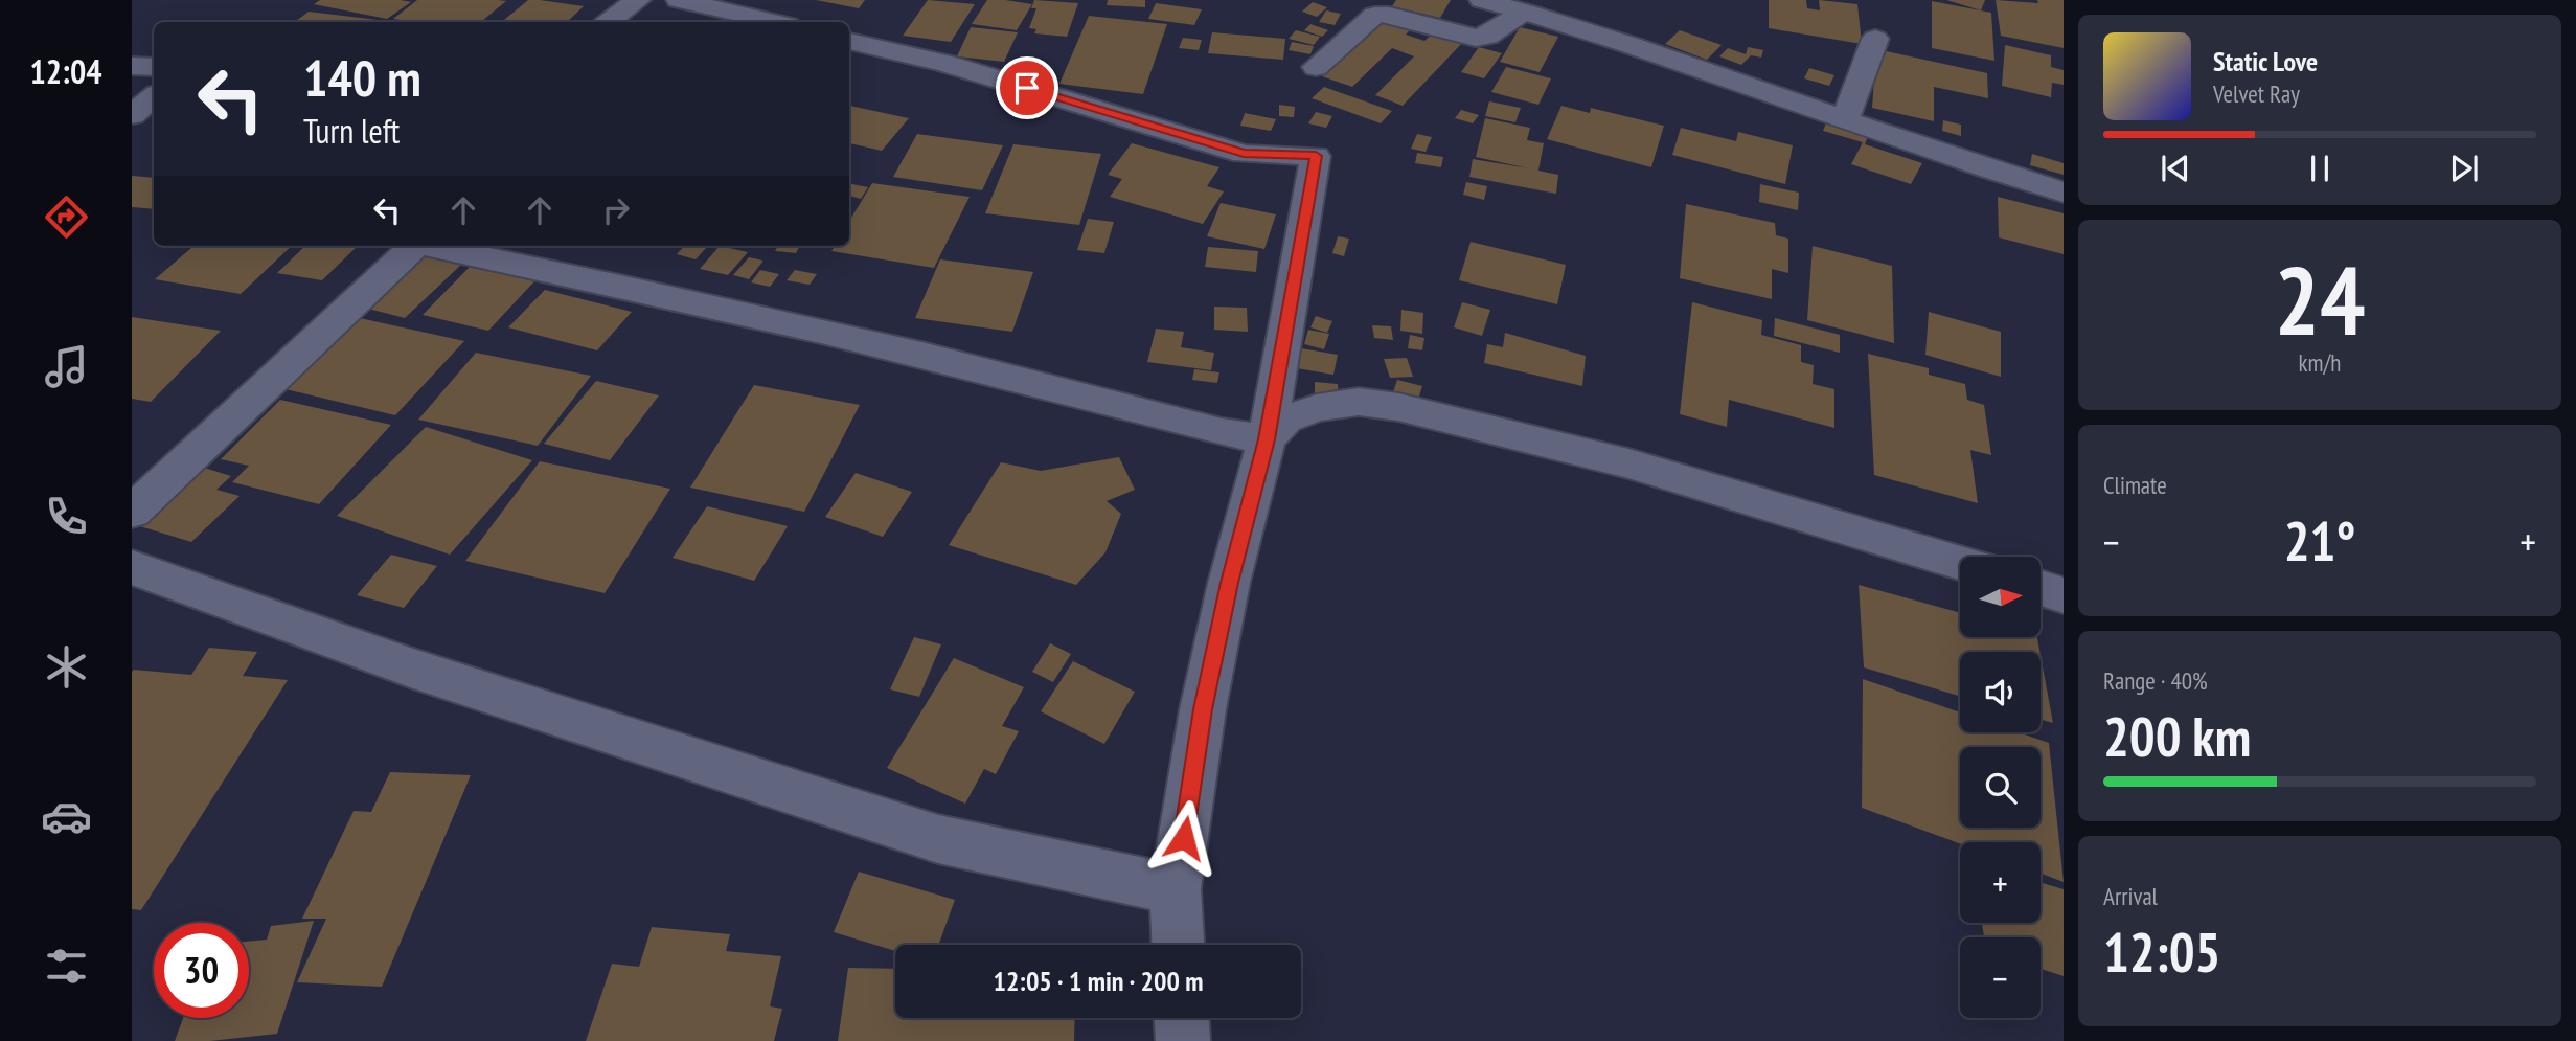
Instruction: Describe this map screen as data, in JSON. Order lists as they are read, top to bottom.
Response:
{
  "north": "right",
  "page": {
    "tabs": "12:04",
    "turn": ["140 m", "Turn left"],
    "song": ["Static Love", "Velvet Ray"],
    "tile": [
      ["24", "km/h"],
      "Climate",
      ["Range · 40%", "200 km"],
      ["Arrival", "12:05"]
    ],
    "heat": ["−", "21°", "+"],
    "map_buttons": ["+", "−"],
    "limit": "30",
    "trip": "12:05 · 1 min · 200 m"
  }
}
